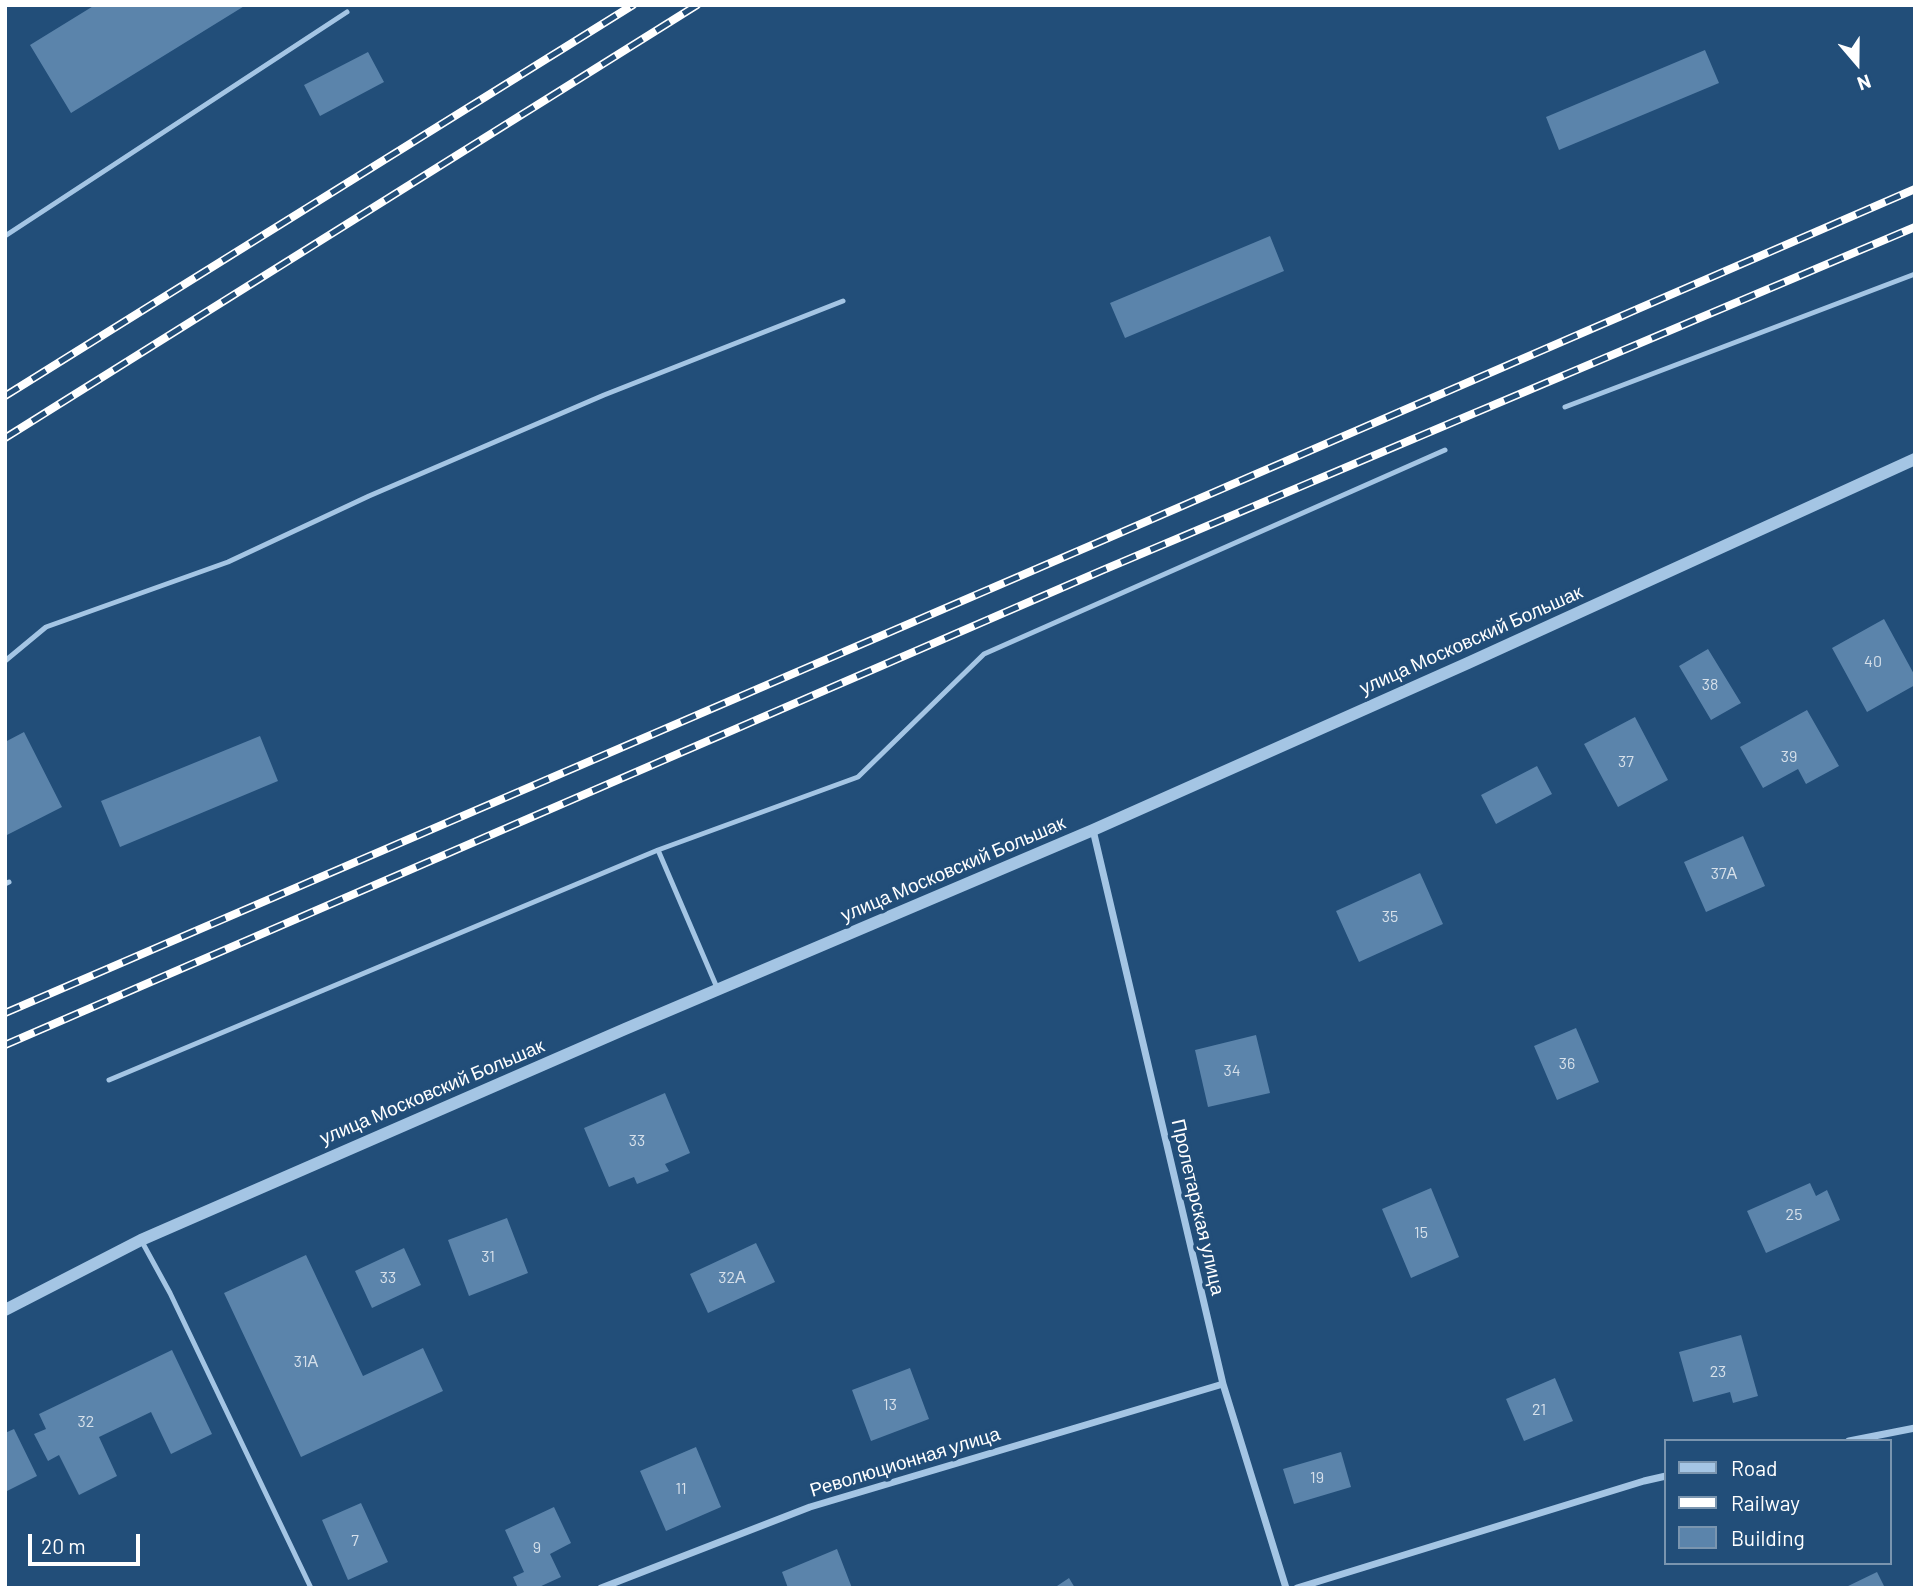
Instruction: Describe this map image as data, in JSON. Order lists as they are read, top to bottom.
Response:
{
  "streets": {
    "street": ["улица Московский Большак", "Пролетарская улица", "Революционная улица"]
  },
  "crossings": [
    ["улица Московский Большак", "Пролетарская улица"],
    ["Пролетарская улица", "Революционная улица"]
  ],
  "house_numbers": [
    "40",
    "38",
    "39",
    "37",
    "37А",
    "35",
    "36",
    "34",
    "33",
    "25",
    "15",
    "31",
    "33",
    "32А",
    "31А",
    "23",
    "13",
    "21",
    "32",
    "19",
    "11",
    "7",
    "9"
  ],
  "legend": ["Road", "Railway", "Building"],
  "scale_bar": "20 m",
  "north": "bottom"
}
